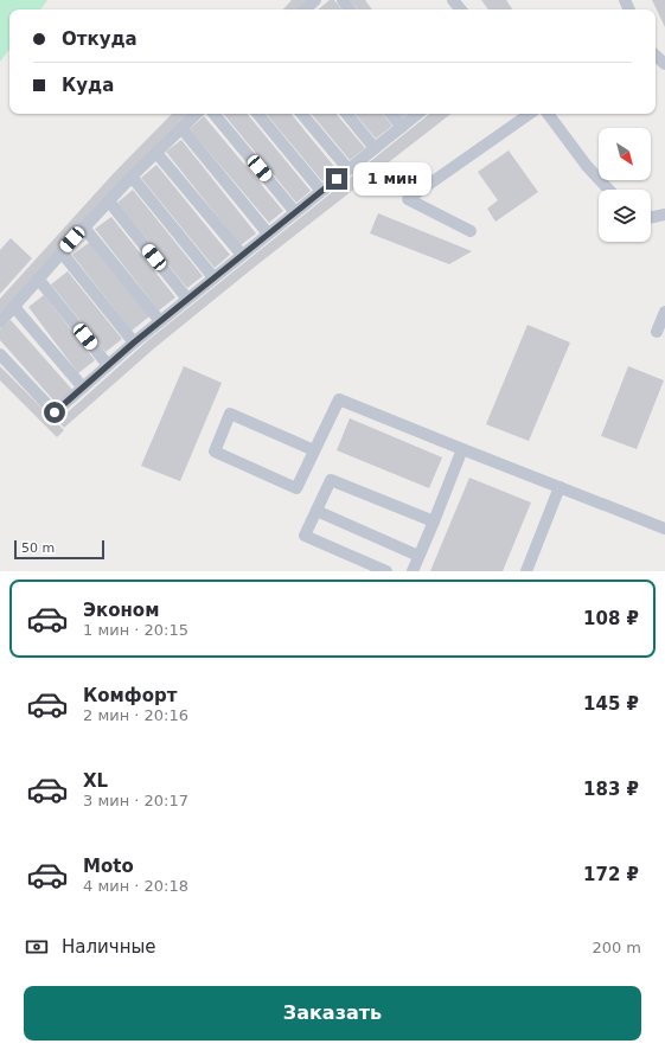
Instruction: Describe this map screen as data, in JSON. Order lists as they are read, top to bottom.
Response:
{
  "scale_bar": "50 m",
  "north": "bottom right",
  "page": {
    "banner": ["Откуда", "Куда"],
    "bubble": "1 мин",
    "scale": "50 m",
    "list": [
      {
        "name": "Эконом",
        "note": "1 мин · 20:15",
        "value": "108 ₽"
      },
      {
        "name": "Комфорт",
        "note": "2 мин · 20:16",
        "value": "145 ₽"
      },
      {
        "name": "XL",
        "note": "3 мин · 20:17",
        "value": "183 ₽"
      },
      {
        "name": "Moto",
        "note": "4 мин · 20:18",
        "value": "172 ₽"
      }
    ],
    "pay": ["Наличные", "200 m"],
    "buttons": "Заказать"
  }
}
